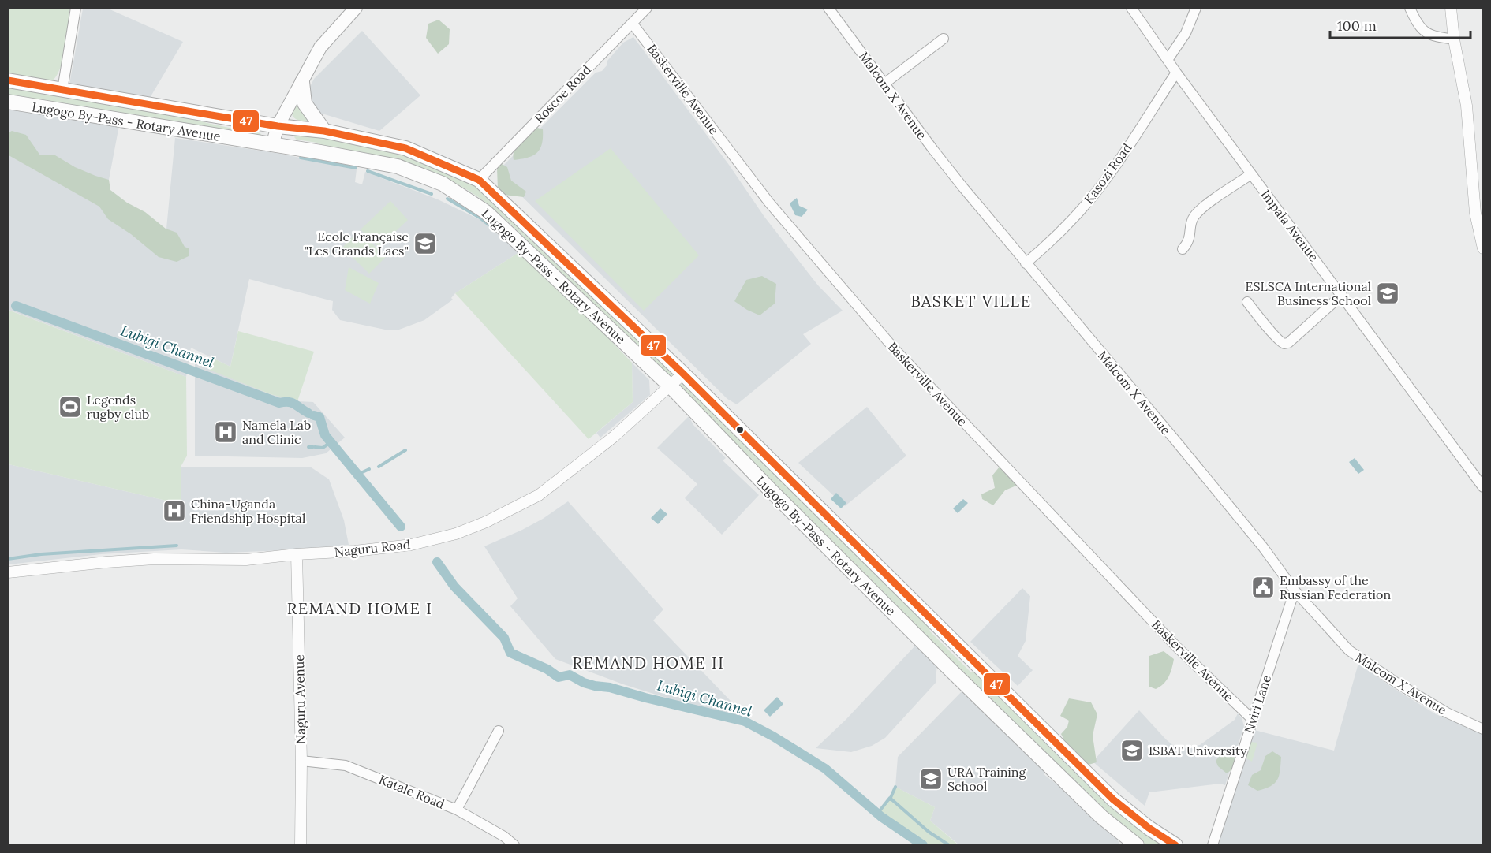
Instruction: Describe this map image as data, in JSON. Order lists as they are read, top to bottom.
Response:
{
  "streets": {
    "main road": ["Lugogo By-Pass - Rotary Avenue"],
    "street": [
      "Baskerville Avenue",
      "Roscoe Road",
      "Malcom X Avenue",
      "Kasozi Road",
      "Impala Avenue",
      "Naguru Road",
      "Naguru Avenue",
      "Nviri Lane",
      "Katale Road"
    ]
  },
  "crossings": [
    ["Baskerville Avenue", "Roscoe Road"],
    ["Baskerville Avenue", "Nviri Lane"],
    ["Roscoe Road", "Lugogo By-Pass - Rotary Avenue"],
    ["Malcom X Avenue", "Kasozi Road"],
    ["Malcom X Avenue", "Nviri Lane"],
    ["Lugogo By-Pass - Rotary Avenue", "Naguru Road"],
    ["Kasozi Road", "Impala Avenue"],
    ["Naguru Road", "Naguru Avenue"],
    ["Naguru Avenue", "Katale Road"]
  ],
  "districts": ["BASKET VILLE", "REMAND HOME I", "REMAND HOME II"],
  "water": ["Lubigi Channel"],
  "places": {
    "school or university": [
      "Ecole Française \"Les Grands Lacs\"",
      "ESLSCA International Business School",
      "ISBAT University",
      "URA Training School"
    ],
    "sports": ["Legends rugby club"],
    "hospital": ["Namela Lab and Clinic", "China-Uganda Friendship Hospital"],
    "public building": ["Embassy of the Russian Federation"]
  },
  "lines": ["transit line 47"],
  "scale_bar": "100 m"
}
